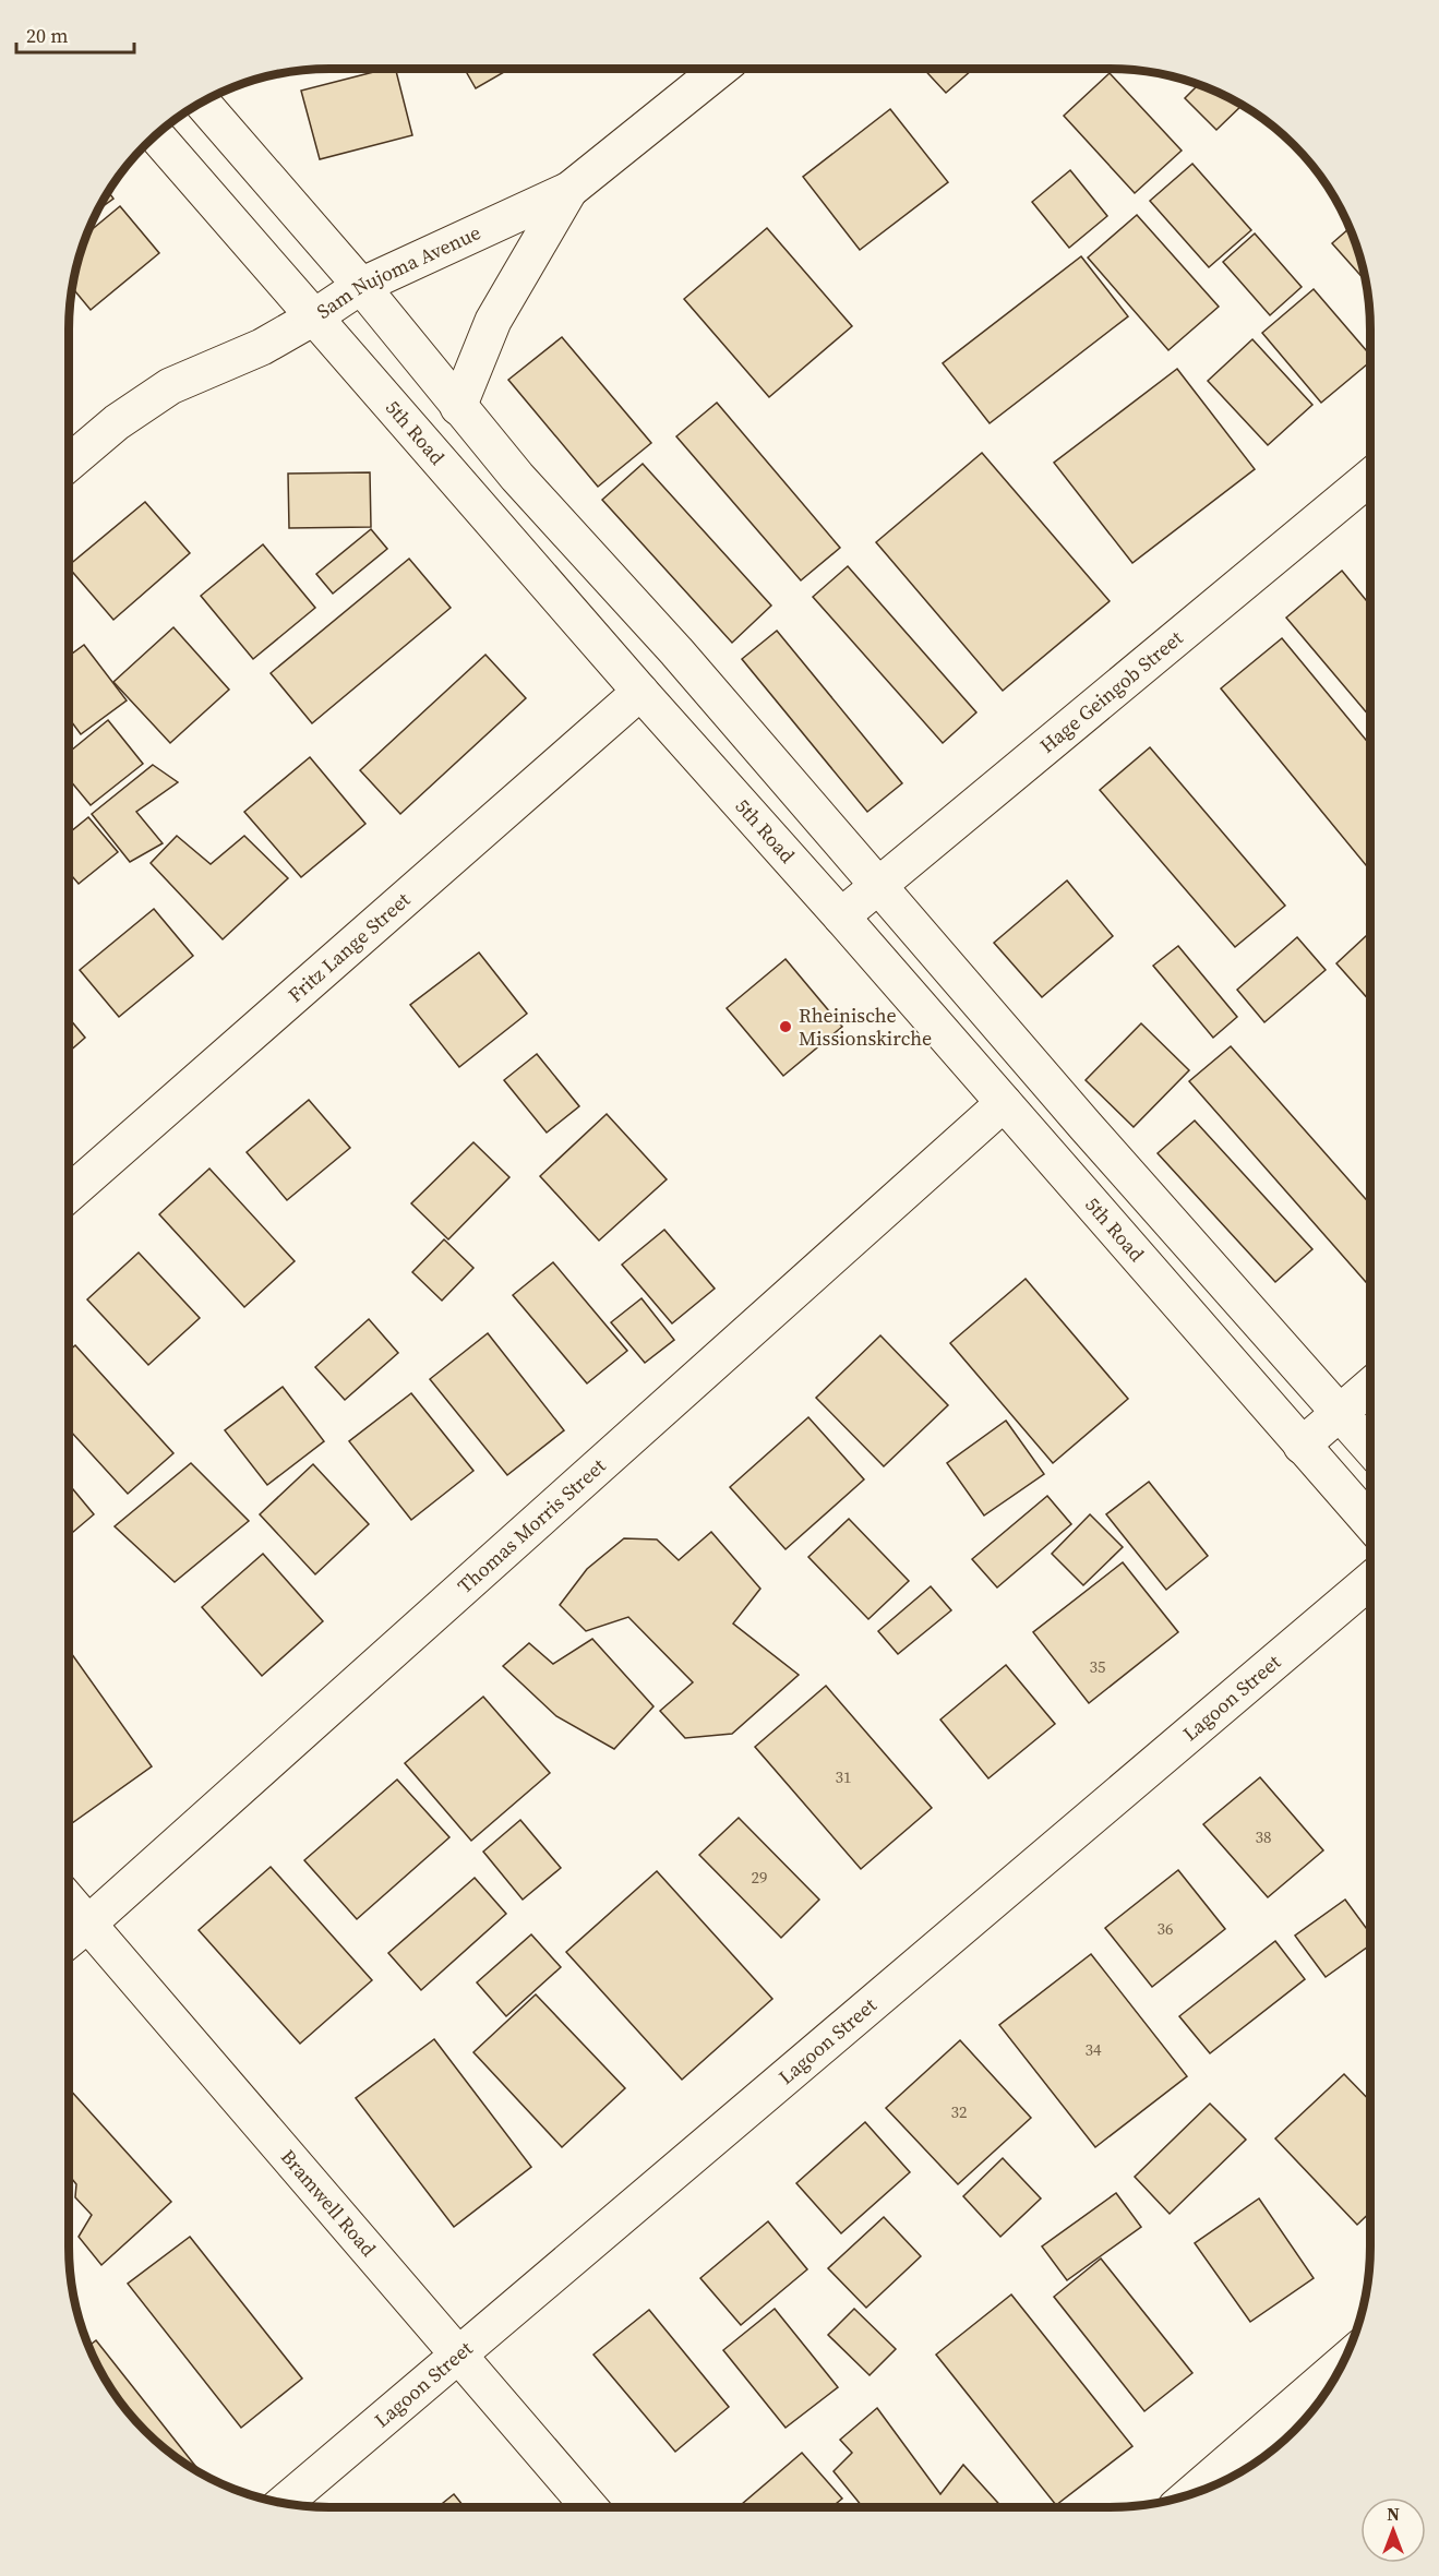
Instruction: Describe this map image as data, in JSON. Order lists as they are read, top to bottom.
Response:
{
  "streets": {
    "street": [
      "Sam Nujoma Avenue",
      "5th Road",
      "Hage Geingob Street",
      "Fritz Lange Street",
      "Thomas Morris Street",
      "Lagoon Street",
      "Bramwell Road"
    ]
  },
  "crossings": [
    ["Sam Nujoma Avenue", "5th Road"],
    ["5th Road", "Hage Geingob Street"],
    ["5th Road", "Fritz Lange Street"],
    ["5th Road", "Thomas Morris Street"],
    ["Thomas Morris Street", "Bramwell Road"],
    ["Lagoon Street", "Bramwell Road"]
  ],
  "places": ["Rheinische Missionskirche"],
  "house_numbers": [
    "35",
    "31",
    "38",
    "29",
    "36",
    "34",
    "32"
  ],
  "scale_bar": "20 m",
  "north": "top"
}
